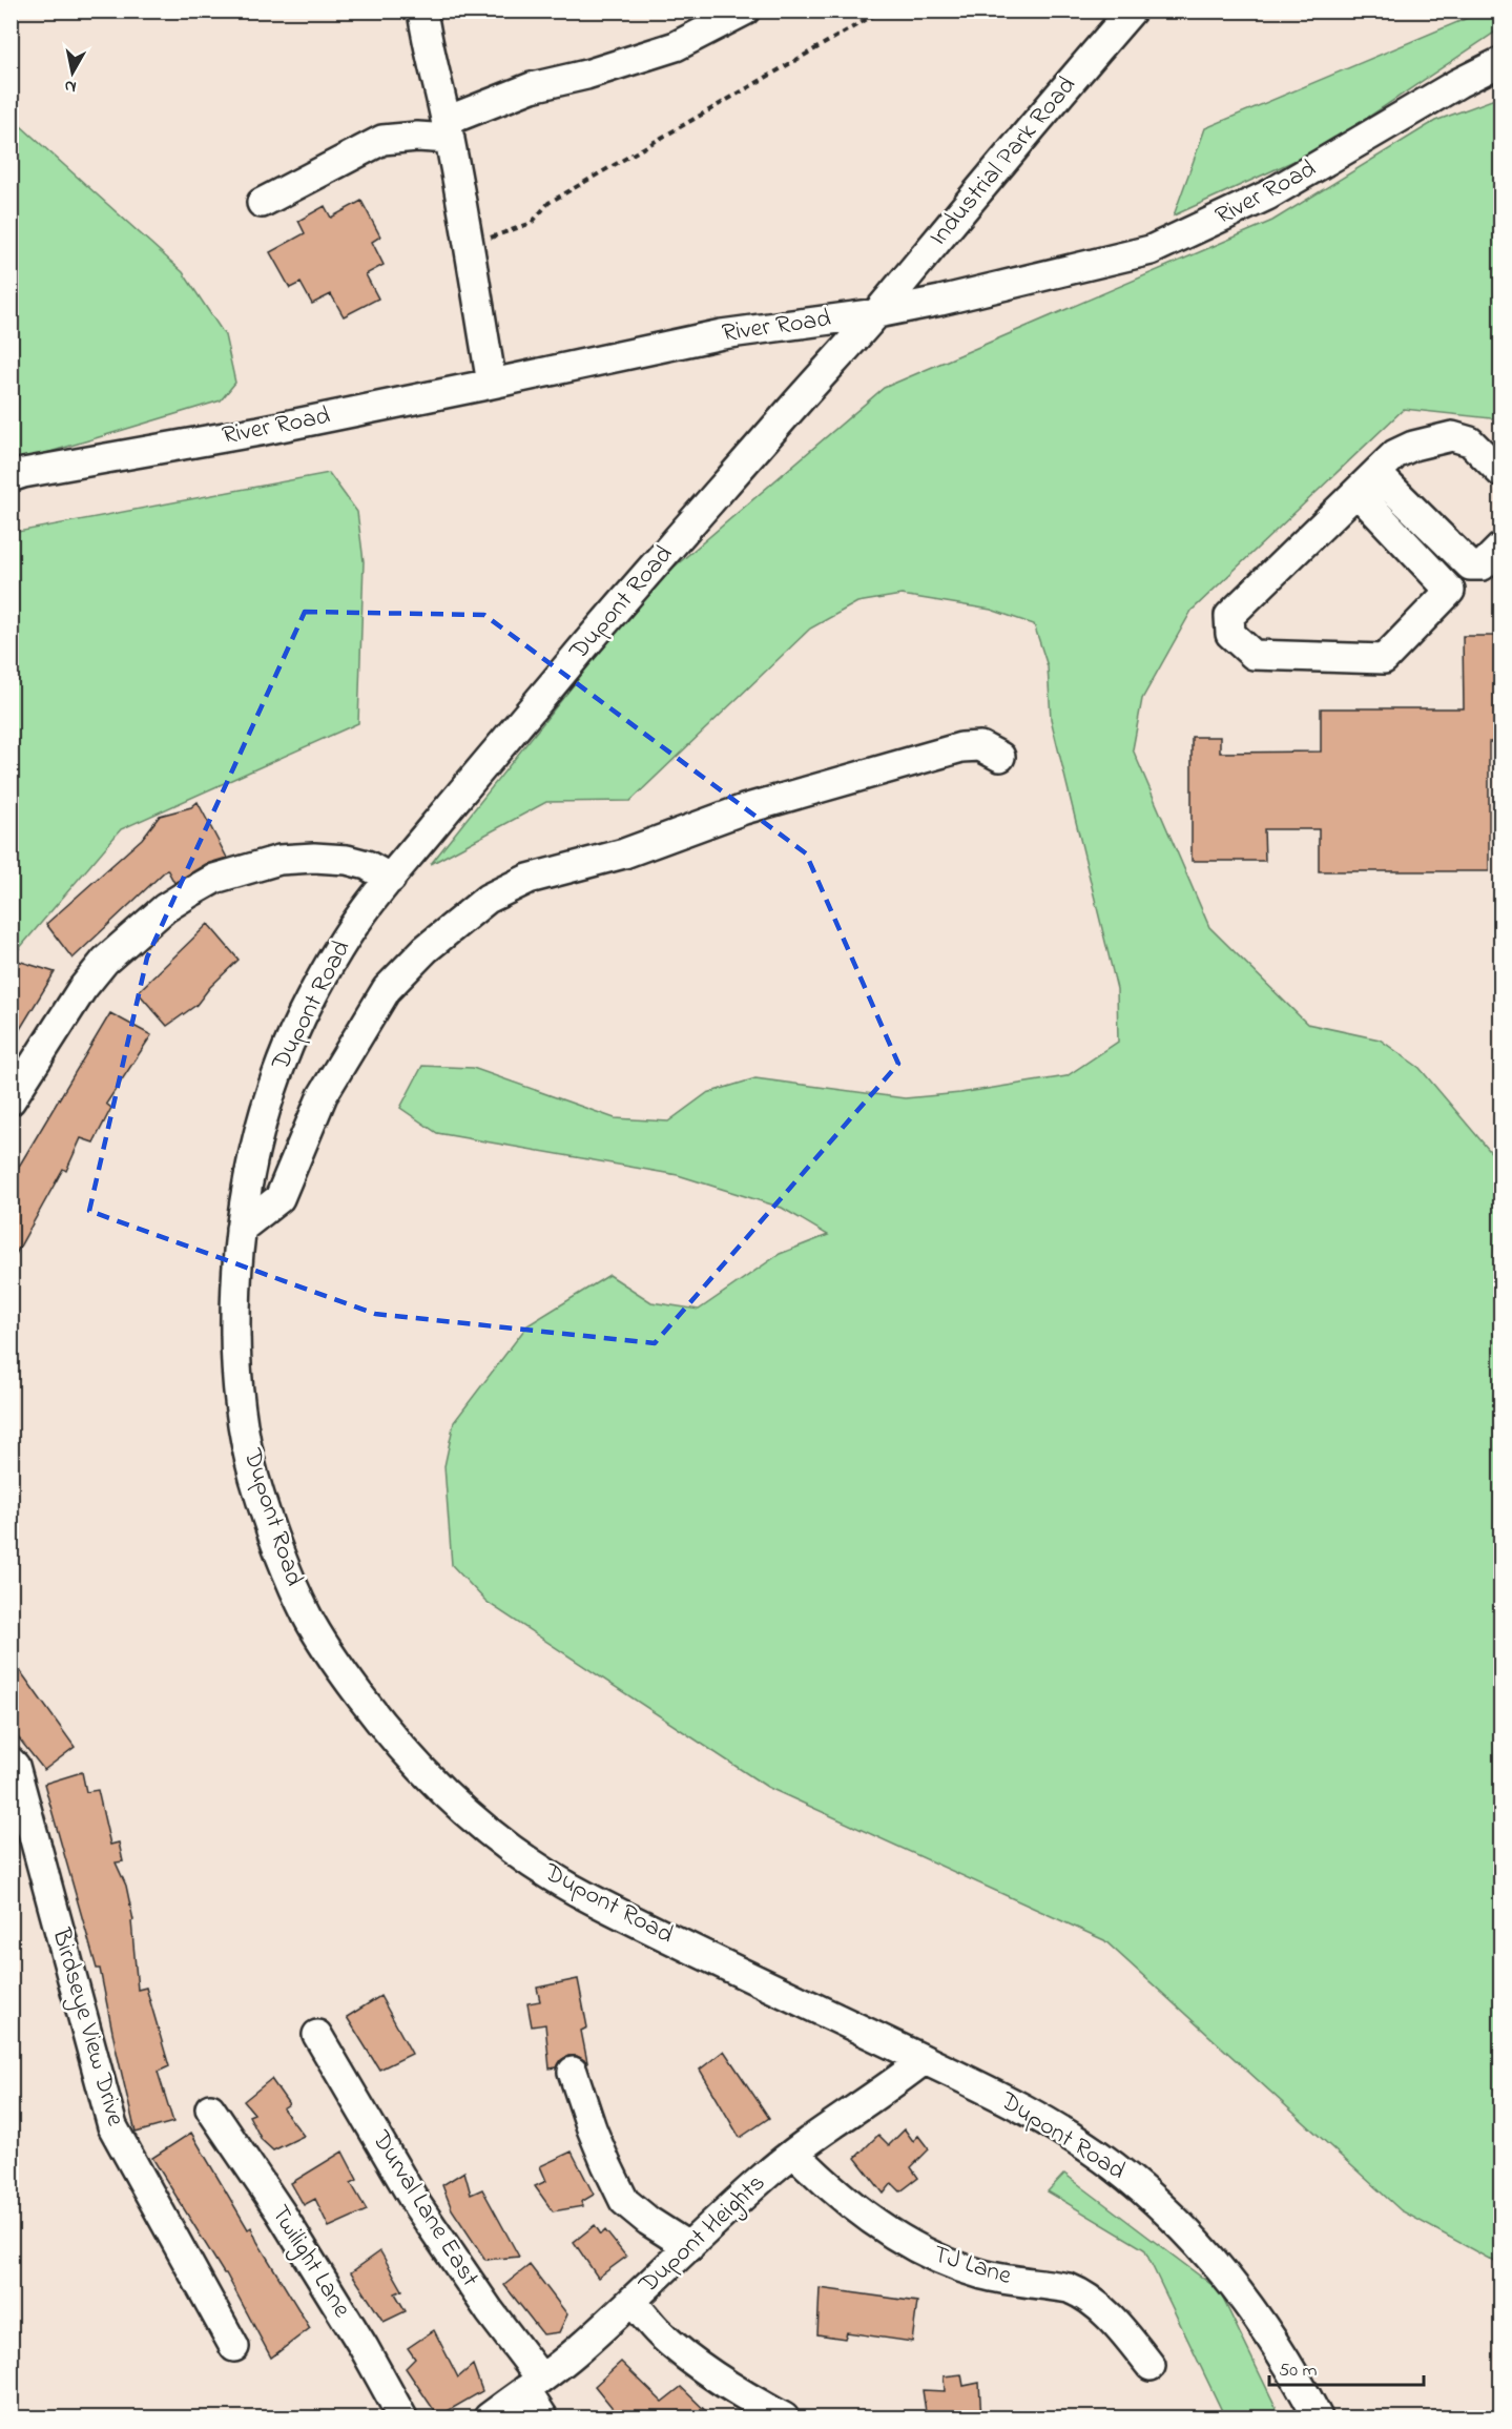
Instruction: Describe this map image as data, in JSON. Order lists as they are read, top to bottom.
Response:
{
  "streets": {
    "street": [
      "Industrial Park Road",
      "River Road",
      "Dupont Road",
      "Birdseye View Drive",
      "Durval Lane East",
      "Dupont Heights",
      "Twilight Lane",
      "TJ Lane"
    ]
  },
  "crossings": [
    ["Industrial Park Road", "River Road"],
    ["Industrial Park Road", "Dupont Road"],
    ["River Road", "Dupont Road"],
    ["Dupont Road", "Dupont Heights"],
    ["Durval Lane East", "Dupont Heights"],
    ["Dupont Heights", "TJ Lane"]
  ],
  "scale_bar": "50 m",
  "north": "bottom"
}
